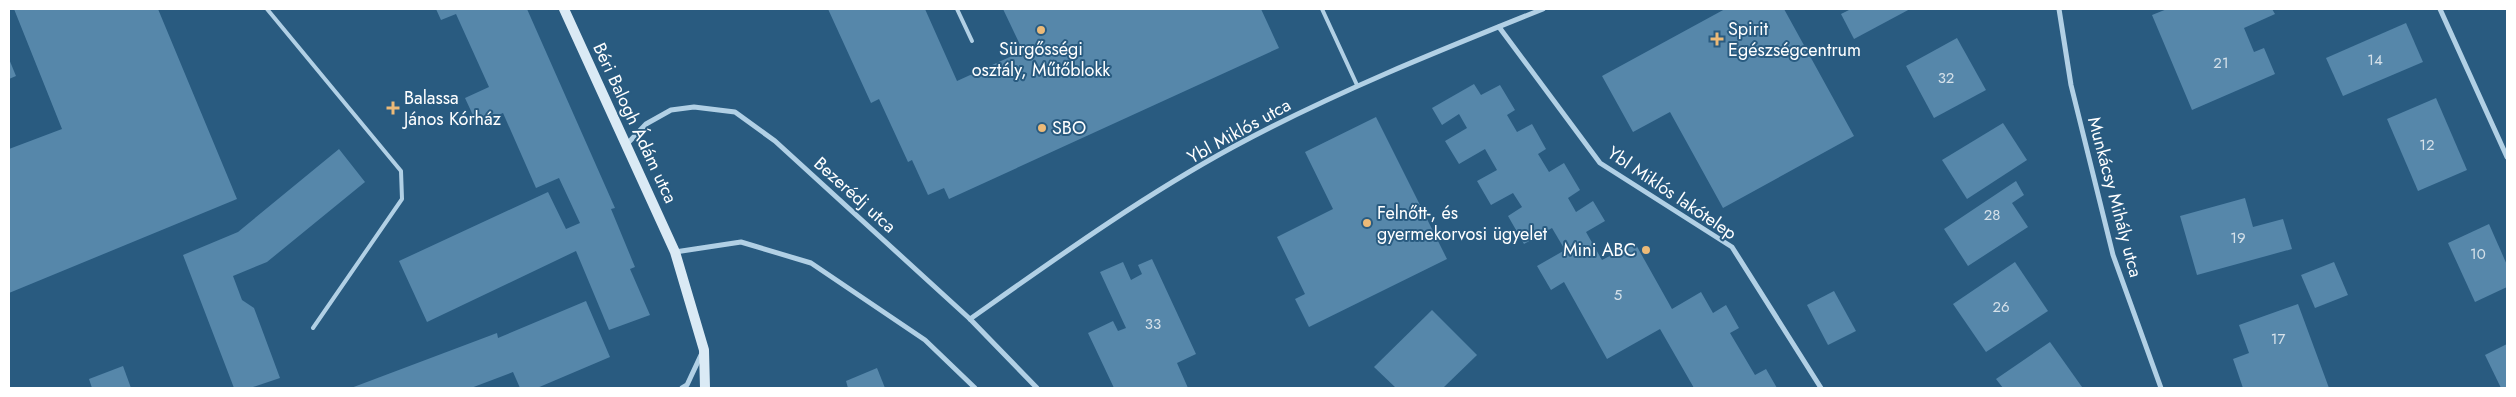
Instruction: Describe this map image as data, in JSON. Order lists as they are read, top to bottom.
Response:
{
  "streets": {
    "street": [
      "Béri Balogh Ádám utca",
      "Ybl Miklós utca",
      "Ybl Miklós lakótelep",
      "Bezerédj utca",
      "Munkácsy Mihály utca"
    ]
  },
  "crossings": [
    ["Béri Balogh Ádám utca", "Bezerédj utca"],
    ["Ybl Miklós utca", "Ybl Miklós lakótelep"],
    ["Ybl Miklós utca", "Bezerédj utca"]
  ],
  "places": {
    "other": [
      "Sürgősségi osztály, Műtőblokk",
      "SBO",
      "Felnőtt-, és gyermekorvosi ügyelet",
      "Mini ABC"
    ],
    "health": ["Spirit Egészségcentrum", "Balassa János Kórház"]
  },
  "house_numbers": [
    "14",
    "21",
    "32",
    "12",
    "28",
    "19",
    "10",
    "5",
    "26",
    "33",
    "17"
  ]
}
